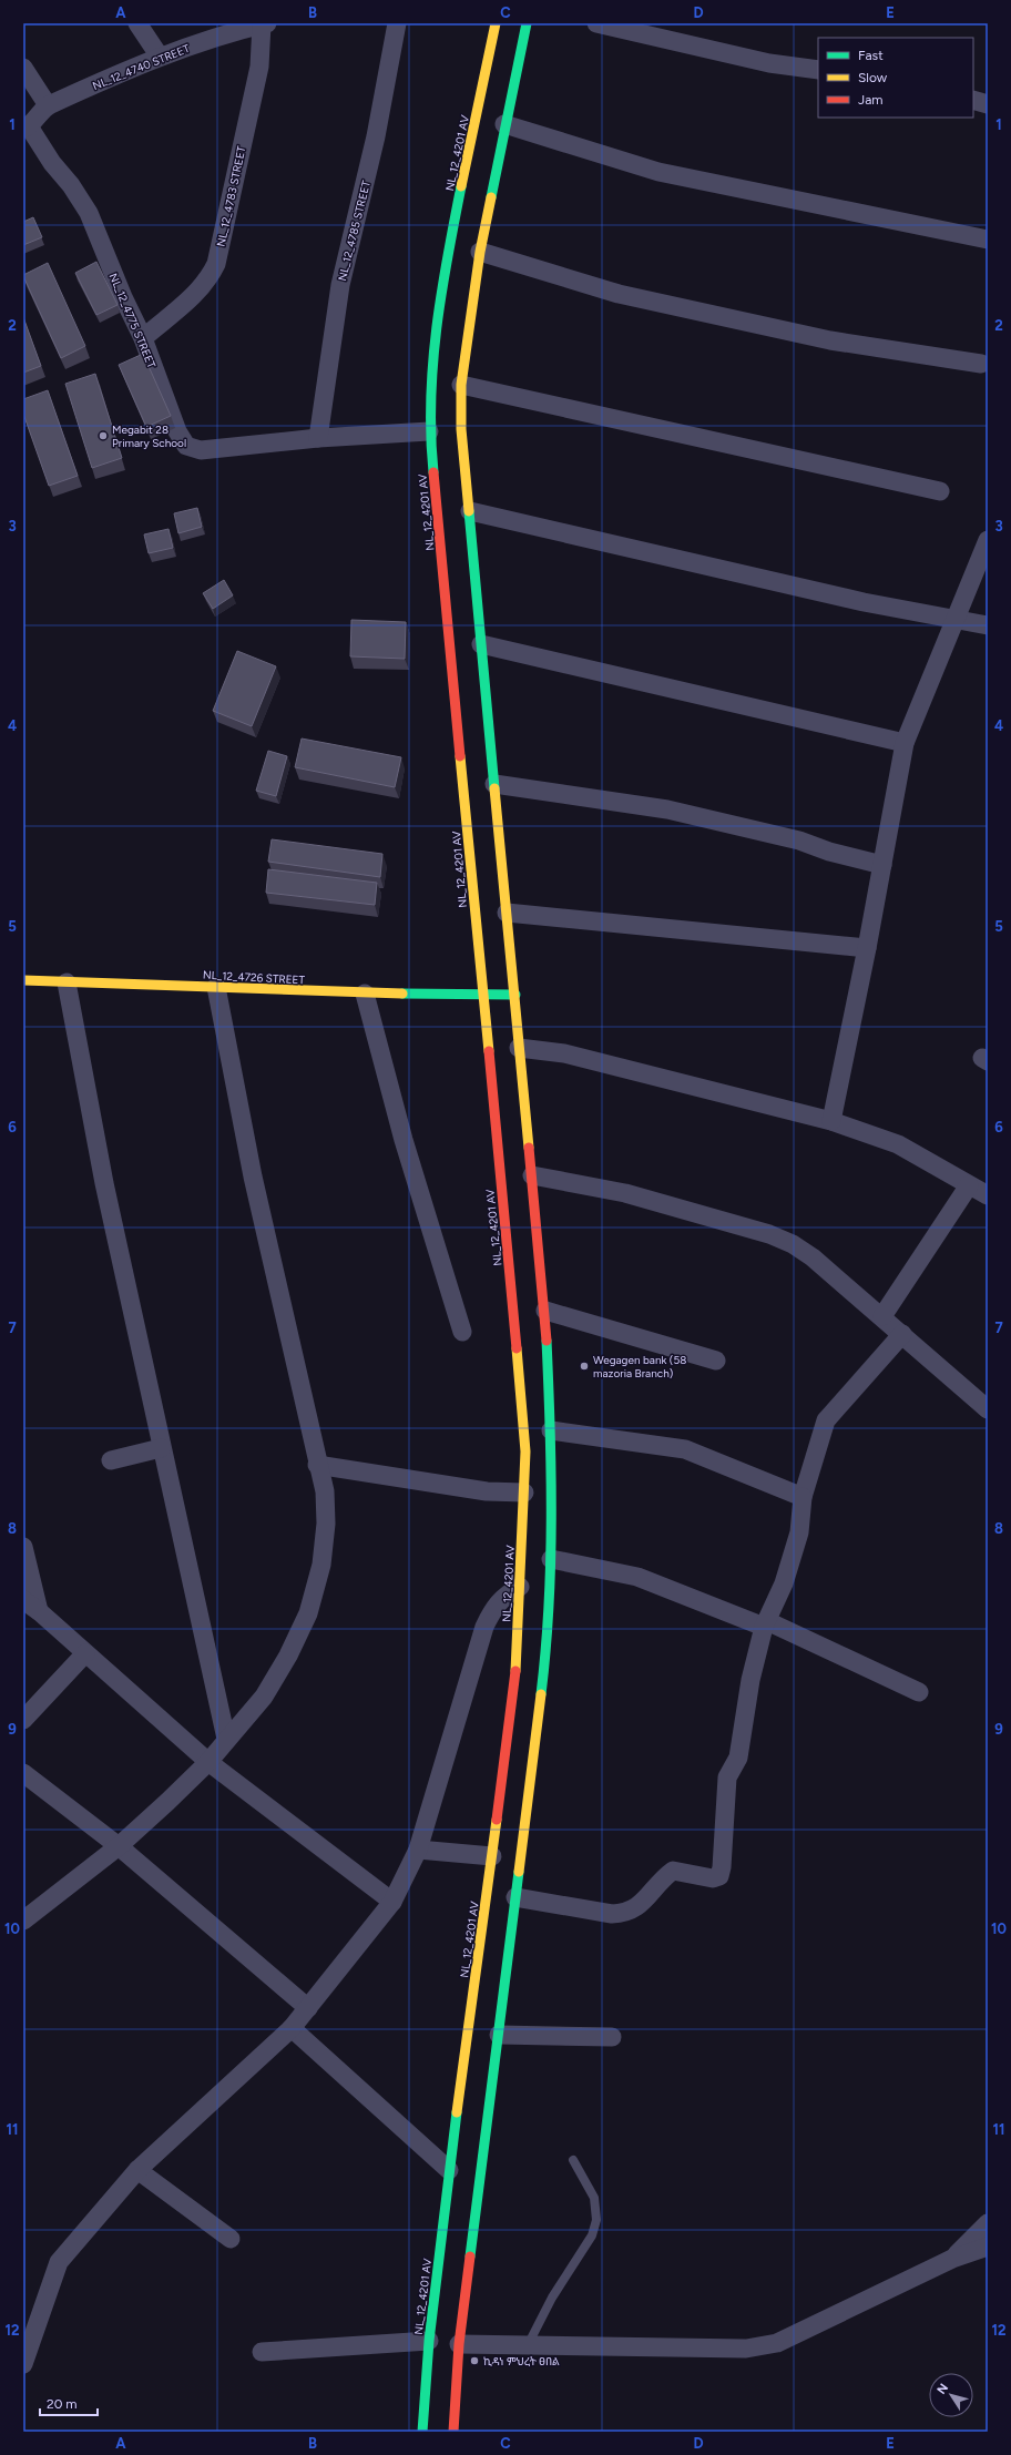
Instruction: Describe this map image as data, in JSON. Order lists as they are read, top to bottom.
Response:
{
  "streets": {
    "main road": ["NL_12_4201 AV", "NL_12_4726 STREET"],
    "street": [
      "NL_12_4740 STREET",
      "NL_12_4783 STREET",
      "NL_12_4785 STREET",
      "NL_12_4775 STREET"
    ]
  },
  "crossings": [
    ["NL_12_4740 STREET", "NL_12_4783 STREET"],
    ["NL_12_4740 STREET", "NL_12_4775 STREET"],
    ["NL_12_4201 AV", "NL_12_4775 STREET"],
    ["NL_12_4201 AV", "NL_12_4726 STREET"],
    ["NL_12_4783 STREET", "NL_12_4775 STREET"],
    ["NL_12_4785 STREET", "NL_12_4775 STREET"]
  ],
  "places": ["Megabit 28 Primary School", "Wegagen bank (58 mazoria Branch)", "ኪዳነ ምህረት ፀበል"],
  "legend": ["Fast", "Slow", "Jam"],
  "scale_bar": "20 m",
  "north": "top left",
  "grid": {
    "columns": [
      "A",
      "B",
      "C",
      "D",
      "E"
    ],
    "rows": [
      "1",
      "2",
      "3",
      "4",
      "5",
      "6",
      "7",
      "8",
      "9",
      "10",
      "11",
      "12"
    ]
  }
}
